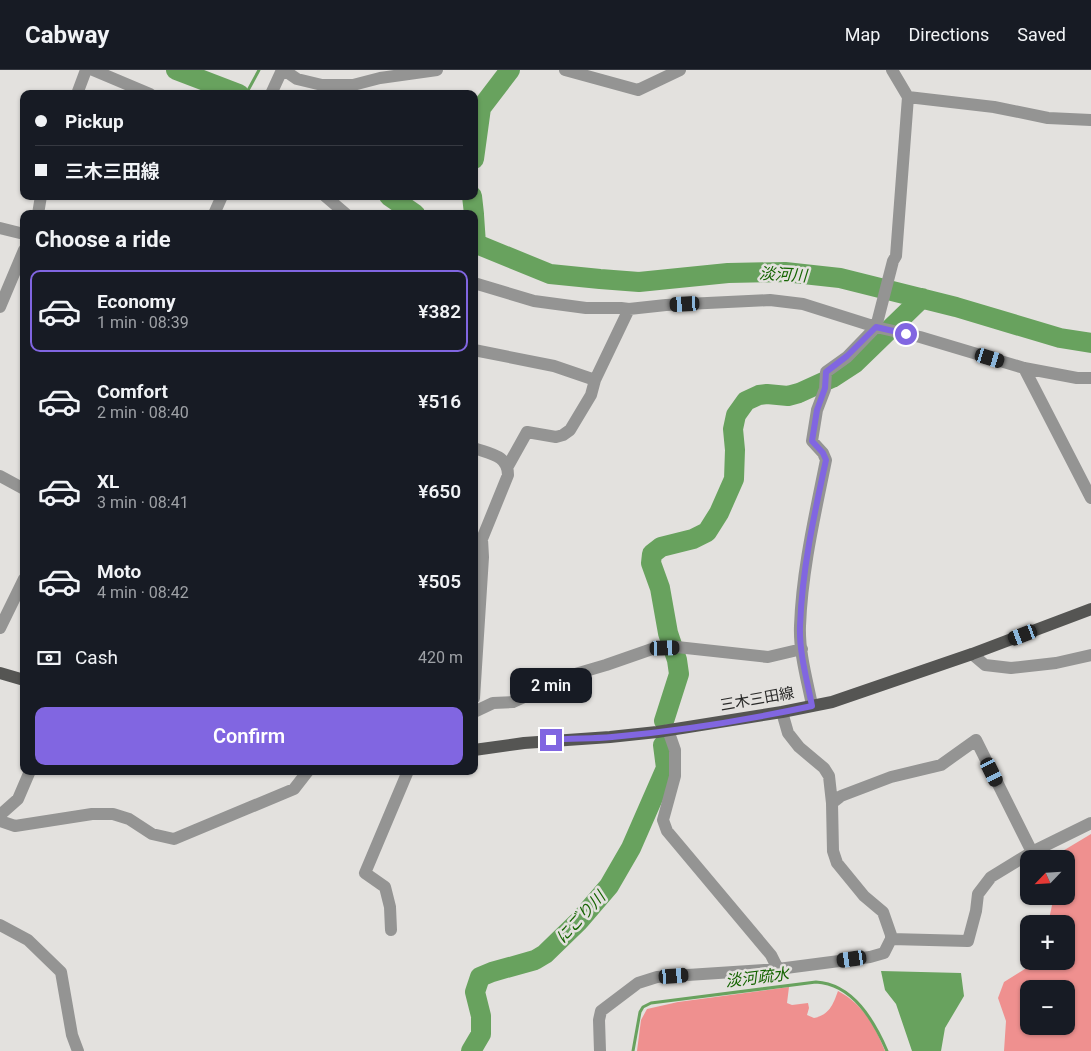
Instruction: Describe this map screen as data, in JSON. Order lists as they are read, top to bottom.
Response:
{
  "streets": {
    "main road": ["三木三田線"]
  },
  "water": ["淡河川", "にごり川", "淡河疏水"],
  "north": "bottom left",
  "page": {
    "header": "Cabway",
    "nav": ["Map", "Directions", "Saved"],
    "banner": ["Pickup", "三木三田線"],
    "heading": "Choose a ride",
    "list": [
      {
        "name": "Economy",
        "note": "1 min · 08:39",
        "value": "¥382"
      },
      {
        "name": "Comfort",
        "note": "2 min · 08:40",
        "value": "¥516"
      },
      {
        "name": "XL",
        "note": "3 min · 08:41",
        "value": "¥650"
      },
      {
        "name": "Moto",
        "note": "4 min · 08:42",
        "value": "¥505"
      }
    ],
    "pay": ["Cash", "420 m"],
    "bubble": "2 min",
    "buttons": "Confirm",
    "map_buttons": ["+", "−"]
  }
}
